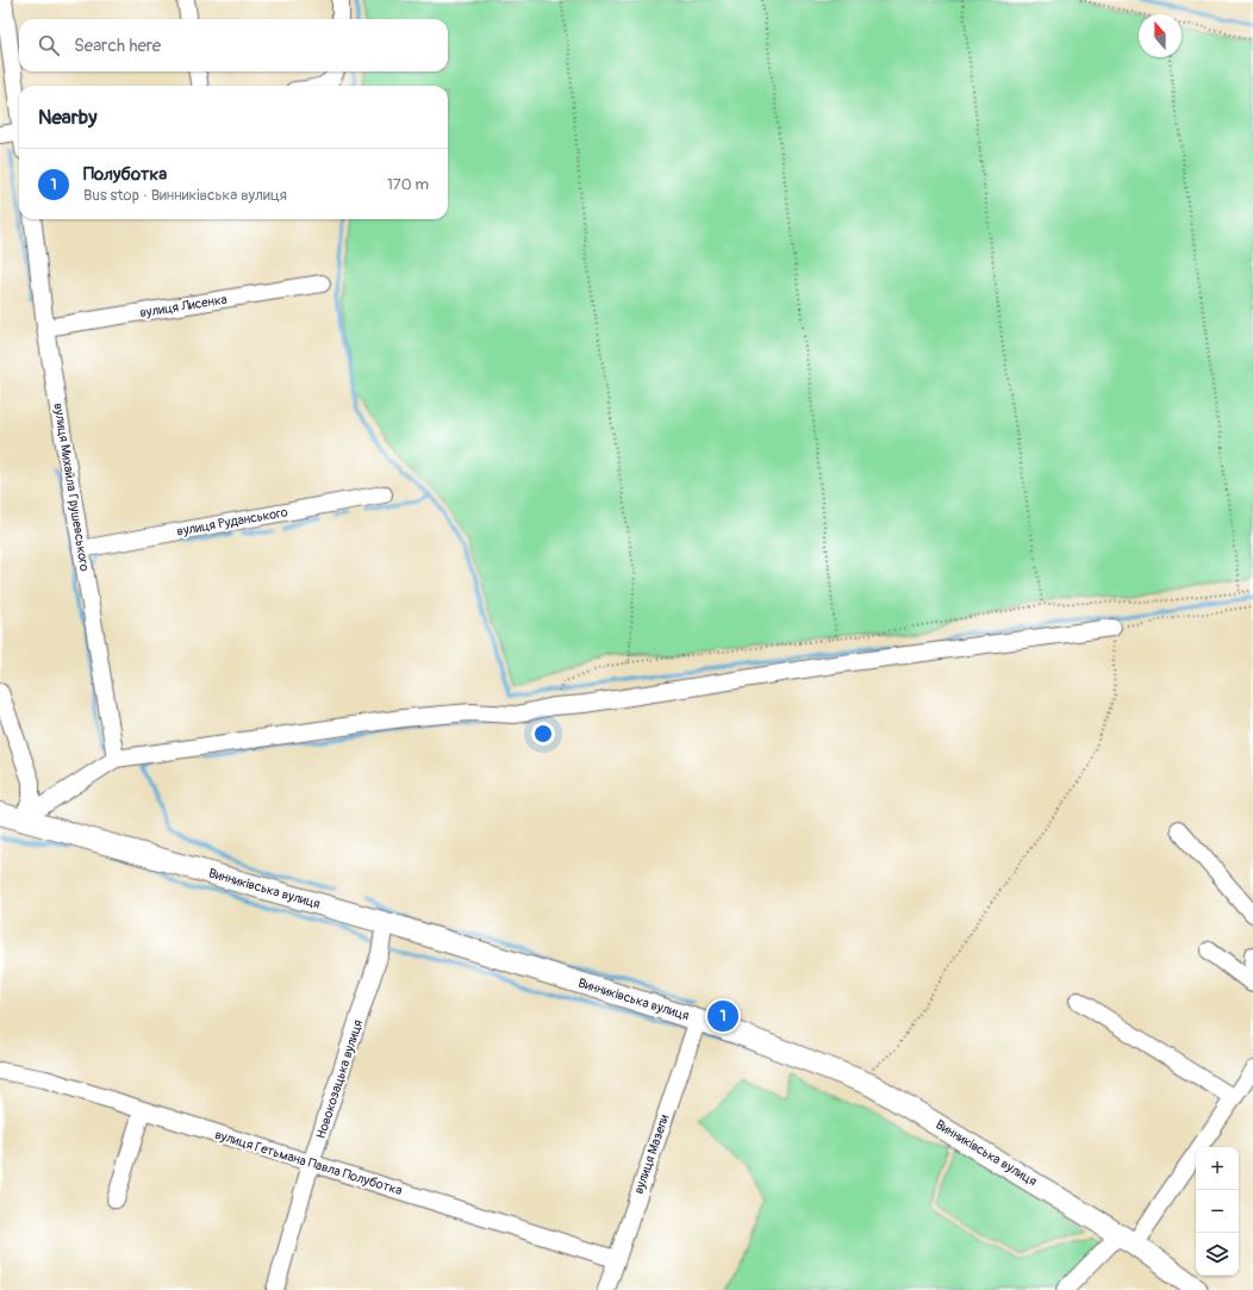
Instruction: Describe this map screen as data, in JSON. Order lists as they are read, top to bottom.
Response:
{
  "streets": {
    "main road": ["Винниківська вулиця"],
    "street": [
      "вулиця Лисенка",
      "вулиця Михайла Грушевського",
      "вулиця Руданського",
      "Новокозацька вулиця",
      "вулиця Мазепи",
      "вулиця Гетьмана Павла Полуботка"
    ]
  },
  "crossings": [
    ["вулиця Лисенка", "вулиця Михайла Грушевського"],
    ["вулиця Михайла Грушевського", "вулиця Руданського"],
    ["Винниківська вулиця", "Новокозацька вулиця"],
    ["Винниківська вулиця", "вулиця Мазепи"],
    ["Новокозацька вулиця", "вулиця Гетьмана Павла Полуботка"],
    ["вулиця Мазепи", "вулиця Гетьмана Павла Полуботка"]
  ],
  "north": "top",
  "page": {
    "search": "Search here",
    "heading": "Nearby",
    "list": [
      {
        "mark": "1",
        "name": "Полуботка",
        "note": "Bus stop · Винниківська вулиця",
        "value": "170 m"
      }
    ],
    "pins": "1",
    "map_buttons": ["+", "−"]
  }
}
